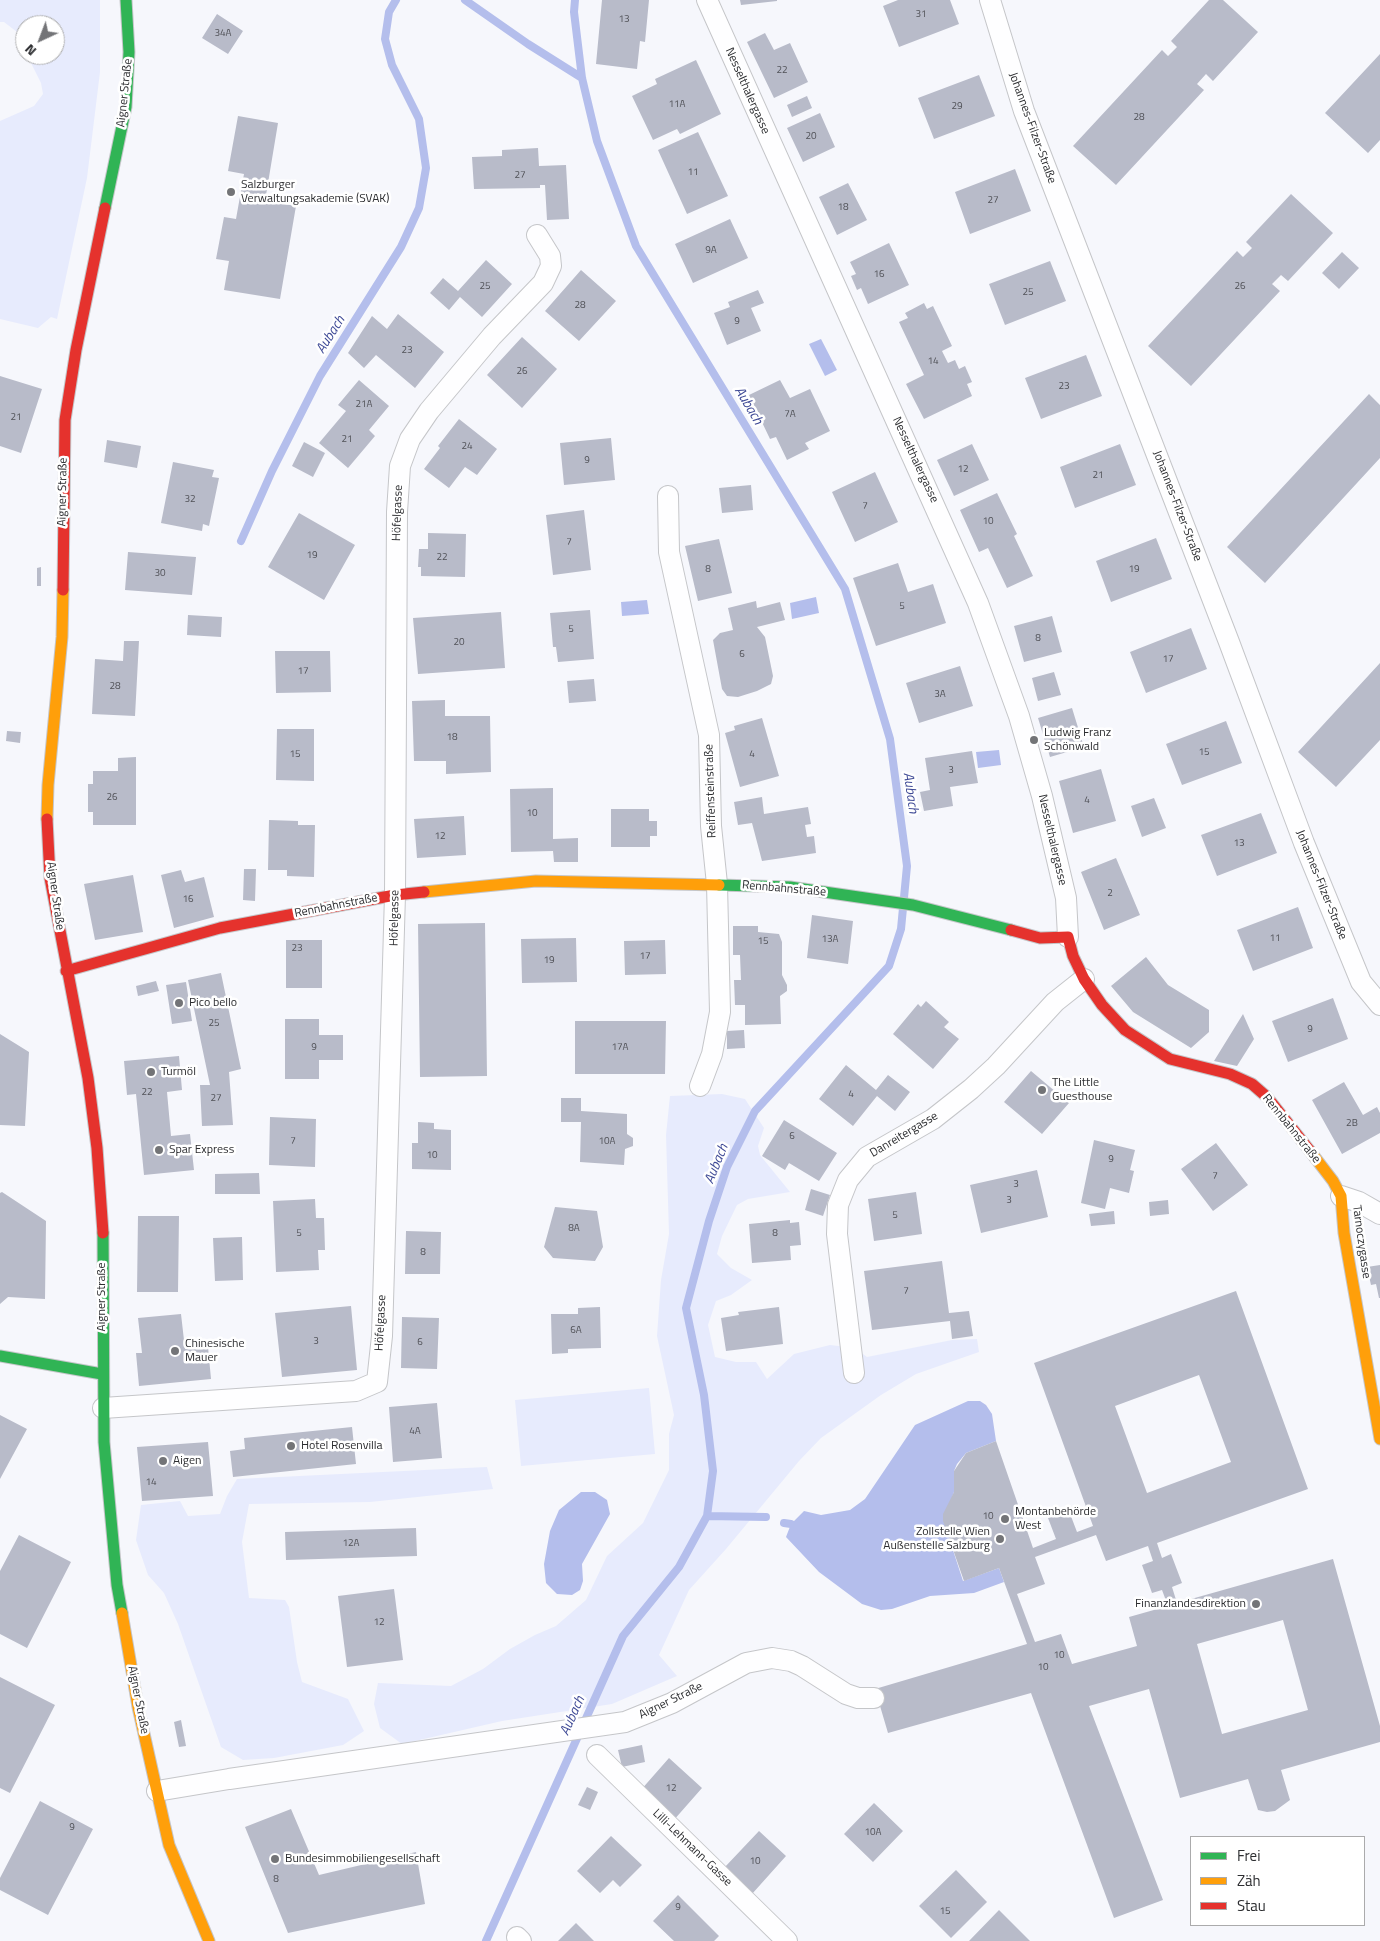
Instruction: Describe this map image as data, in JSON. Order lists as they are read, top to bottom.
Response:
{
  "streets": {
    "main road": ["Aigner Straße", "Rennbahnstraße", "Tarnoczygasse"],
    "street": [
      "Nesselthalergasse",
      "Johannes-Filzer-Straße",
      "Höfelgasse",
      "Reiffensteinstraße",
      "Danreitergasse",
      "Lilli-Lehmann-Gasse"
    ]
  },
  "crossings": [
    ["Nesselthalergasse", "Rennbahnstraße"],
    ["Aigner Straße", "Höfelgasse"],
    ["Aigner Straße", "Rennbahnstraße"],
    ["Höfelgasse", "Rennbahnstraße"],
    ["Reiffensteinstraße", "Rennbahnstraße"],
    ["Rennbahnstraße", "Danreitergasse"],
    ["Rennbahnstraße", "Tarnoczygasse"]
  ],
  "water": ["Aubach"],
  "places": [
    "Salzburger Verwaltungsakademie (SVAK)",
    "Ludwig Franz Schönwald",
    "Pico bello",
    "Turmöl",
    "The Little Guesthouse",
    "Spar Express",
    "Chinesische Mauer",
    "Hotel Rosenvilla",
    "Aigen",
    "Montanbehörde West",
    "Zollstelle Wien Außenstelle Salzburg",
    "Finanzlandesdirektion",
    "Bundesimmobiliengesellschaft"
  ],
  "house_numbers": [
    "31",
    "13",
    "34A",
    "22",
    "11A",
    "29",
    "28",
    "20",
    "11",
    "27",
    "27",
    "18",
    "9A",
    "16",
    "25",
    "26",
    "25",
    "28",
    "9",
    "23",
    "14",
    "26",
    "23",
    "21A",
    "7A",
    "21",
    "21",
    "24",
    "9",
    "12",
    "21",
    "32",
    "7",
    "10",
    "7",
    "19",
    "22",
    "8",
    "19",
    "30",
    "5",
    "5",
    "8",
    "20",
    "6",
    "17",
    "17",
    "28",
    "3A",
    "18",
    "15",
    "15",
    "4",
    "3",
    "26",
    "4",
    "10",
    "12",
    "13",
    "2",
    "16",
    "11",
    "13A",
    "15",
    "23",
    "17",
    "19",
    "25",
    "9",
    "9",
    "17A",
    "22",
    "4",
    "27",
    "2B",
    "6",
    "7",
    "10A",
    "10",
    "9",
    "7",
    "3",
    "3",
    "5",
    "8A",
    "5",
    "8",
    "8",
    "7",
    "6A",
    "3",
    "6",
    "4A",
    "14",
    "10",
    "12A",
    "12",
    "10",
    "10",
    "12",
    "9",
    "10A",
    "10",
    "8",
    "9",
    "15"
  ],
  "legend": ["Frei", "Zäh", "Stau"],
  "north": "bottom left"
}
